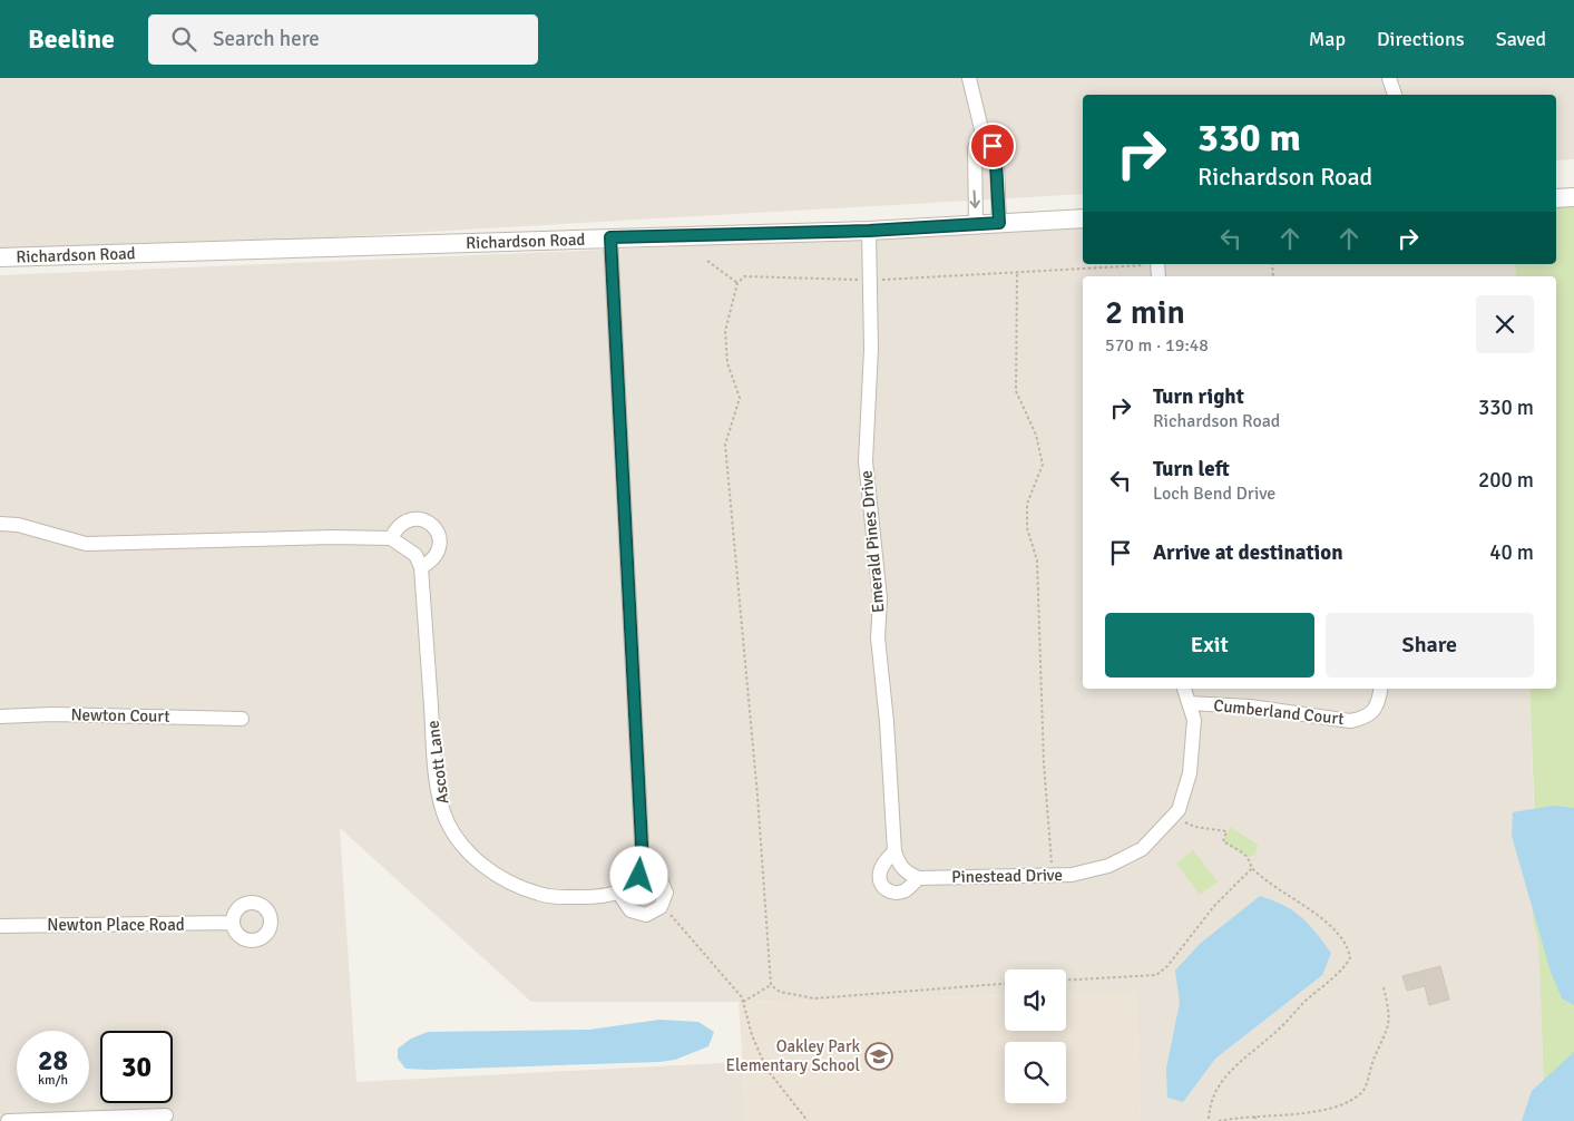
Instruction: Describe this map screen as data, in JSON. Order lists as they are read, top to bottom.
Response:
{
  "streets": {
    "street": [
      "Richardson Road",
      "Emerald Pines Drive",
      "Cumberland Court",
      "Newton Court",
      "Ascott Lane",
      "Pinestead Drive",
      "Newton Place Road"
    ]
  },
  "crossings": [
    ["Richardson Road", "Emerald Pines Drive"],
    ["Emerald Pines Drive", "Pinestead Drive"],
    ["Cumberland Court", "Pinestead Drive"]
  ],
  "places": {
    "school or university": ["Oakley Park Elementary School"]
  },
  "page": {
    "header": "Beeline",
    "search": "Search here",
    "nav": ["Map", "Directions", "Saved"],
    "turn": ["330 m", "Richardson Road"],
    "heading": ["2 min", "570 m · 19:48"],
    "list": [
      {
        "name": "Turn right",
        "note": "Richardson Road",
        "value": "330 m"
      },
      {
        "name": "Turn left",
        "note": "Loch Bend Drive",
        "value": "200 m"
      },
      {
        "name": "Arrive at destination",
        "value": "40 m"
      }
    ],
    "buttons": ["Exit", "Share"],
    "speed": "28 km/h",
    "limit": "30"
  }
}
